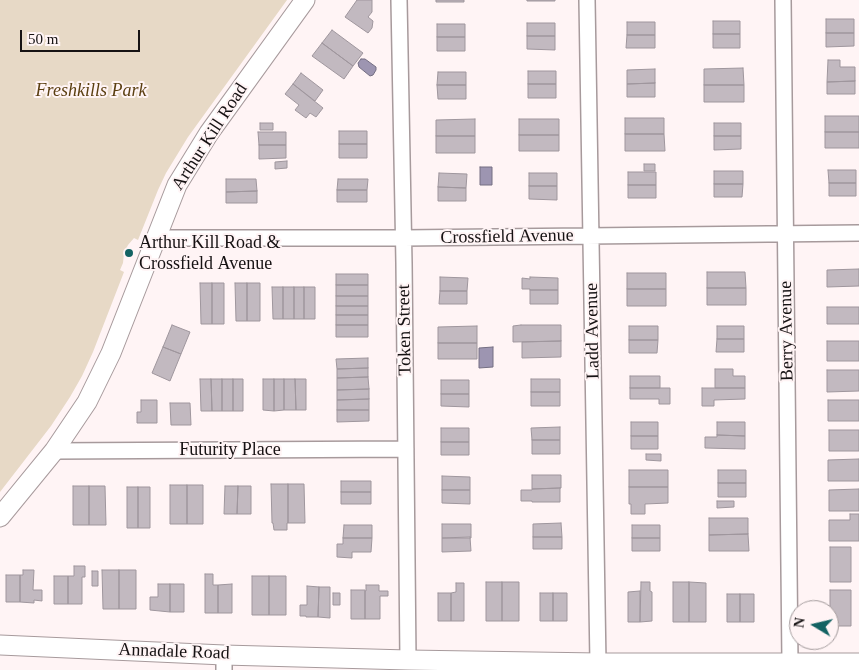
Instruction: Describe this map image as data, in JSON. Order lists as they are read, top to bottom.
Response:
{
  "streets": {
    "street": [
      "Arthur Kill Road",
      "Crossfield Avenue",
      "Token Street",
      "Ladd Avenue",
      "Berry Avenue",
      "Futurity Place",
      "Annadale Road"
    ]
  },
  "crossings": [
    ["Arthur Kill Road", "Crossfield Avenue"],
    ["Arthur Kill Road", "Futurity Place"],
    ["Crossfield Avenue", "Token Street"],
    ["Crossfield Avenue", "Ladd Avenue"],
    ["Crossfield Avenue", "Berry Avenue"],
    ["Token Street", "Futurity Place"],
    ["Token Street", "Annadale Road"],
    ["Ladd Avenue", "Annadale Road"],
    ["Berry Avenue", "Annadale Road"]
  ],
  "parks": ["Freshkills Park"],
  "places": ["Arthur Kill Road & Crossfield Avenue"],
  "scale_bar": "50 m",
  "north": "left"
}
